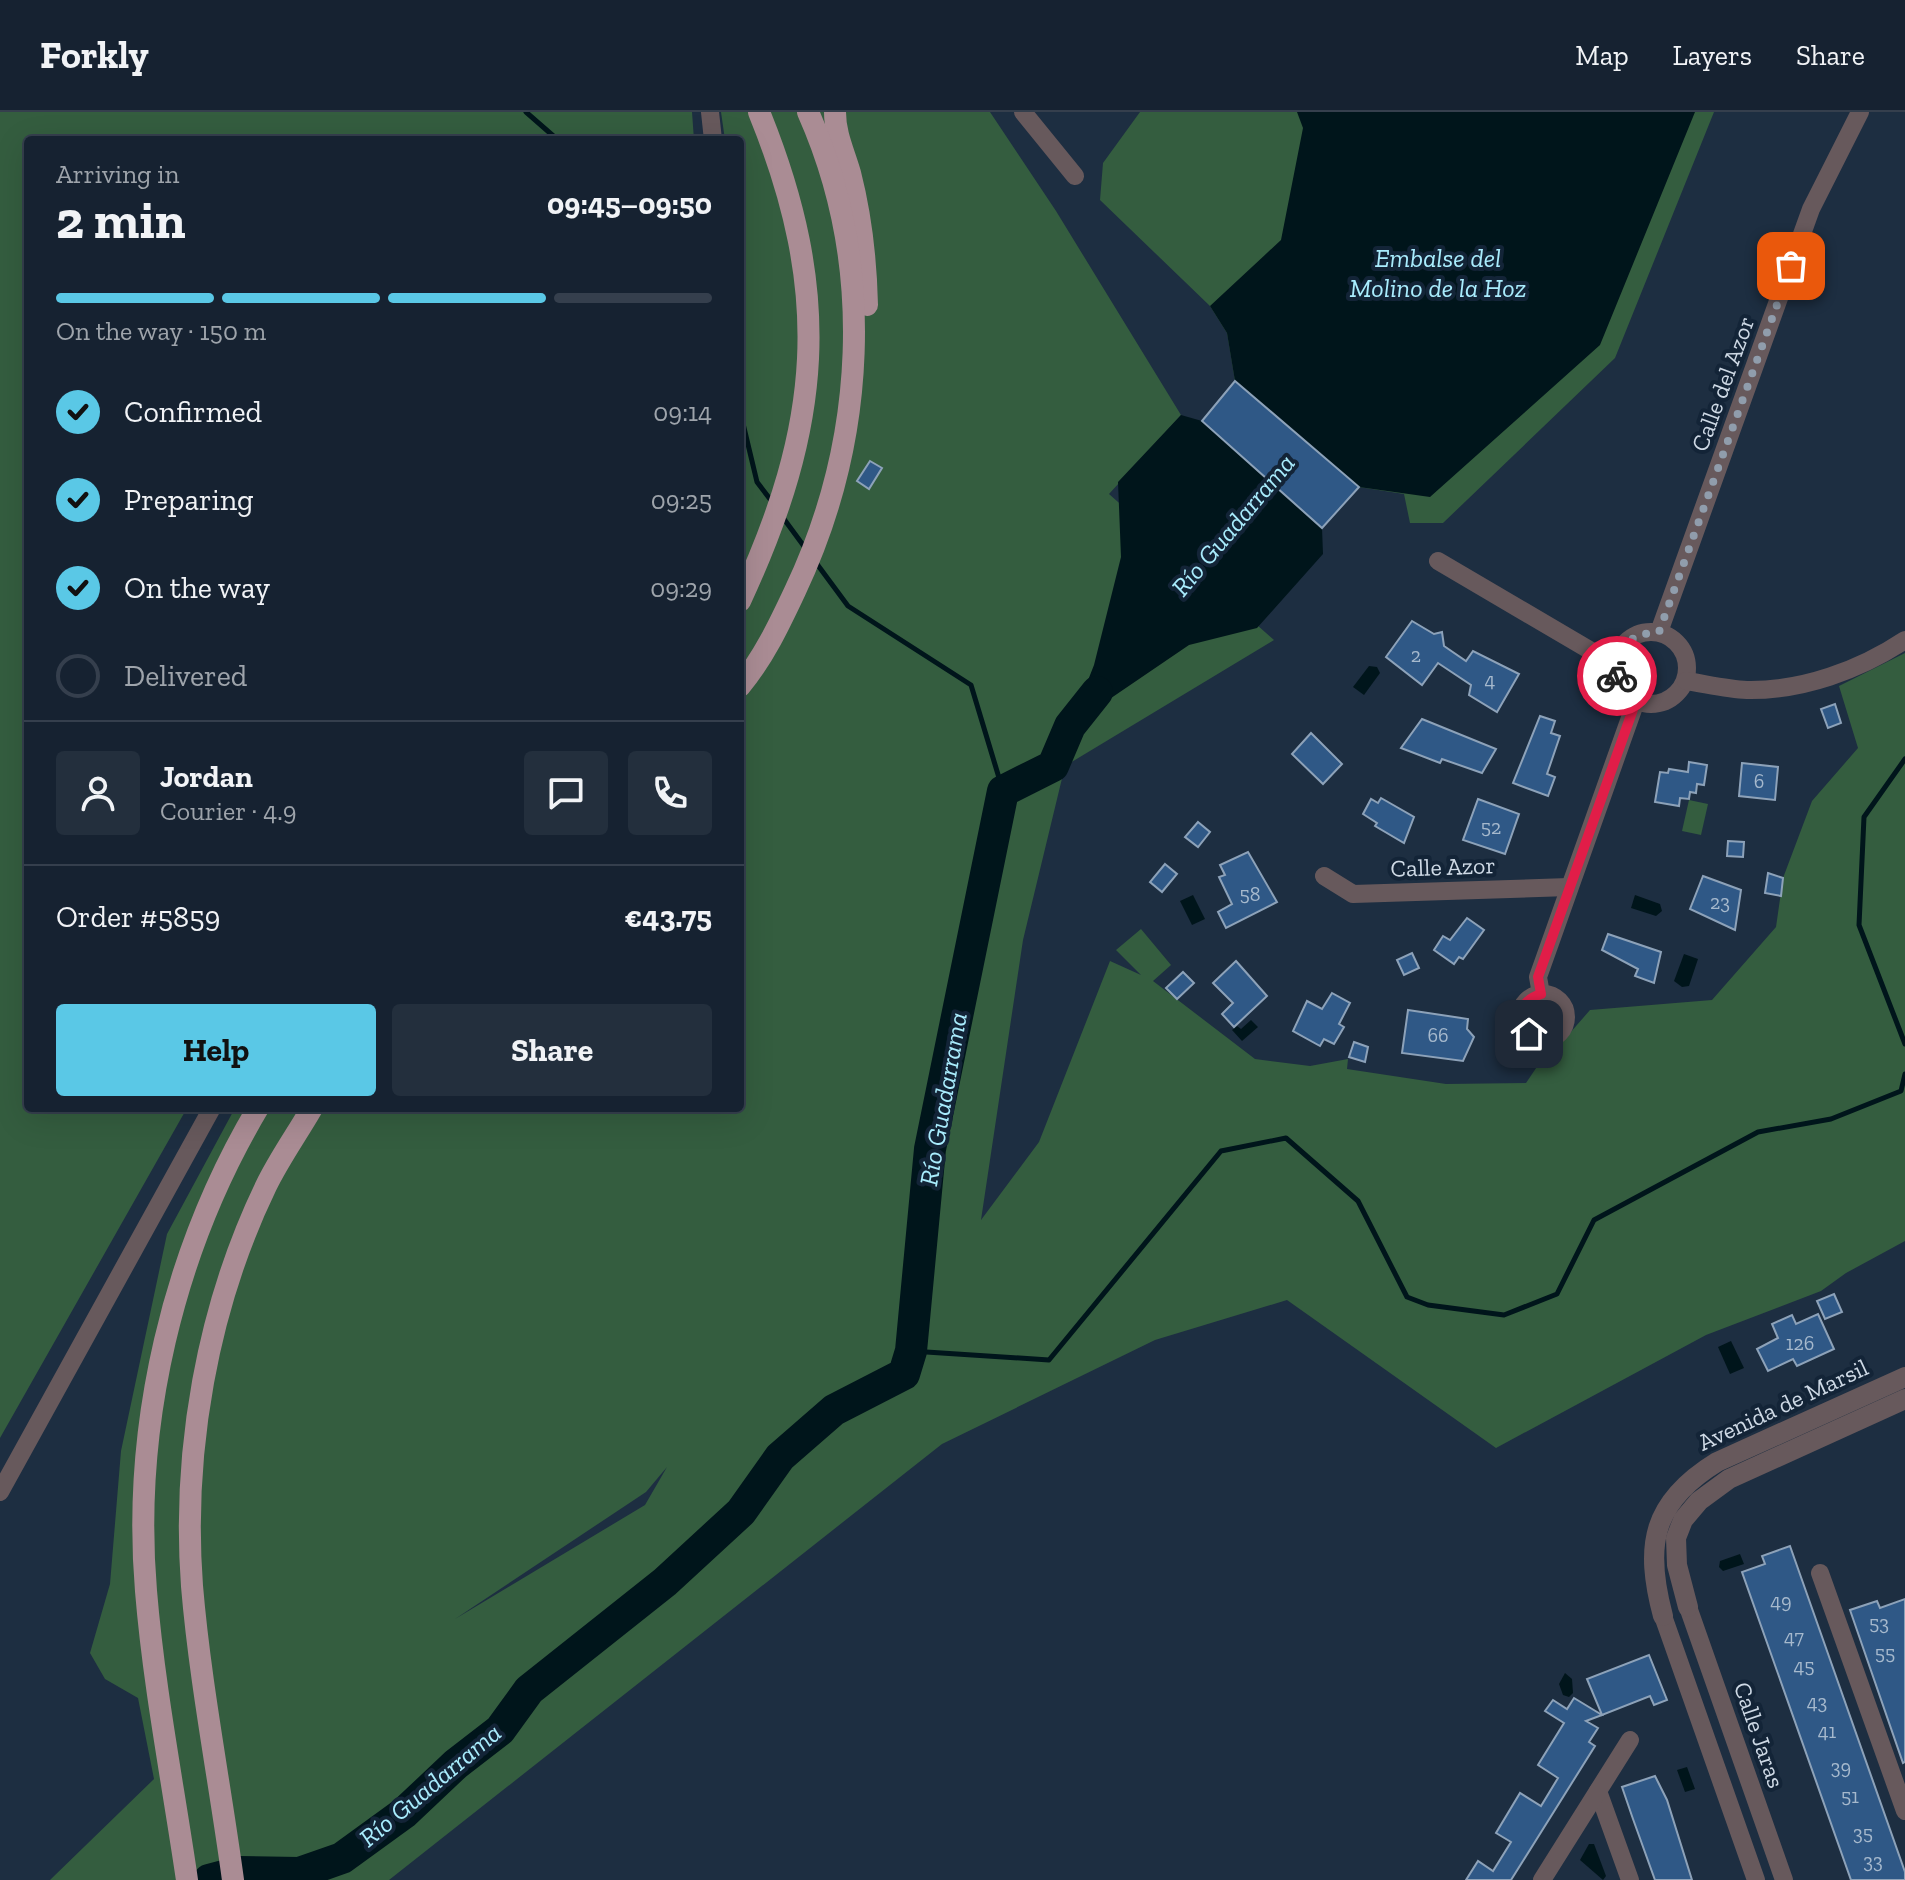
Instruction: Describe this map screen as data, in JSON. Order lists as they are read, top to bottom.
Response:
{
  "streets": {
    "street": [
      "Calle del Azor",
      "Calle Azor",
      "Avenida de Marsil",
      "Calle Jaras"
    ]
  },
  "crossings": [
    ["Avenida de Marsil", "Calle Jaras"]
  ],
  "water": ["Embalse del Molino de la Hoz", "Río Guadarrama"],
  "house_numbers": [
    "2",
    "4",
    "6",
    "52",
    "58",
    "23",
    "66",
    "126",
    "49",
    "53",
    "47",
    "55",
    "45",
    "43",
    "41",
    "39",
    "51",
    "35",
    "33"
  ],
  "page": {
    "header": "Forkly",
    "nav": ["Map", "Layers", "Share"],
    "heading": ["2 min", "Arriving in", "09:45–09:50"],
    "panel": [
      "Jordan",
      "Courier · 4.9",
      "Order #5859",
      "€43.75"
    ],
    "bar": "On the way · 150 m",
    "list": [
      ["Confirmed", "09:14"],
      ["Preparing", "09:25"],
      ["On the way", "09:29"],
      "Delivered"
    ],
    "buttons": ["Help", "Share"]
  }
}
